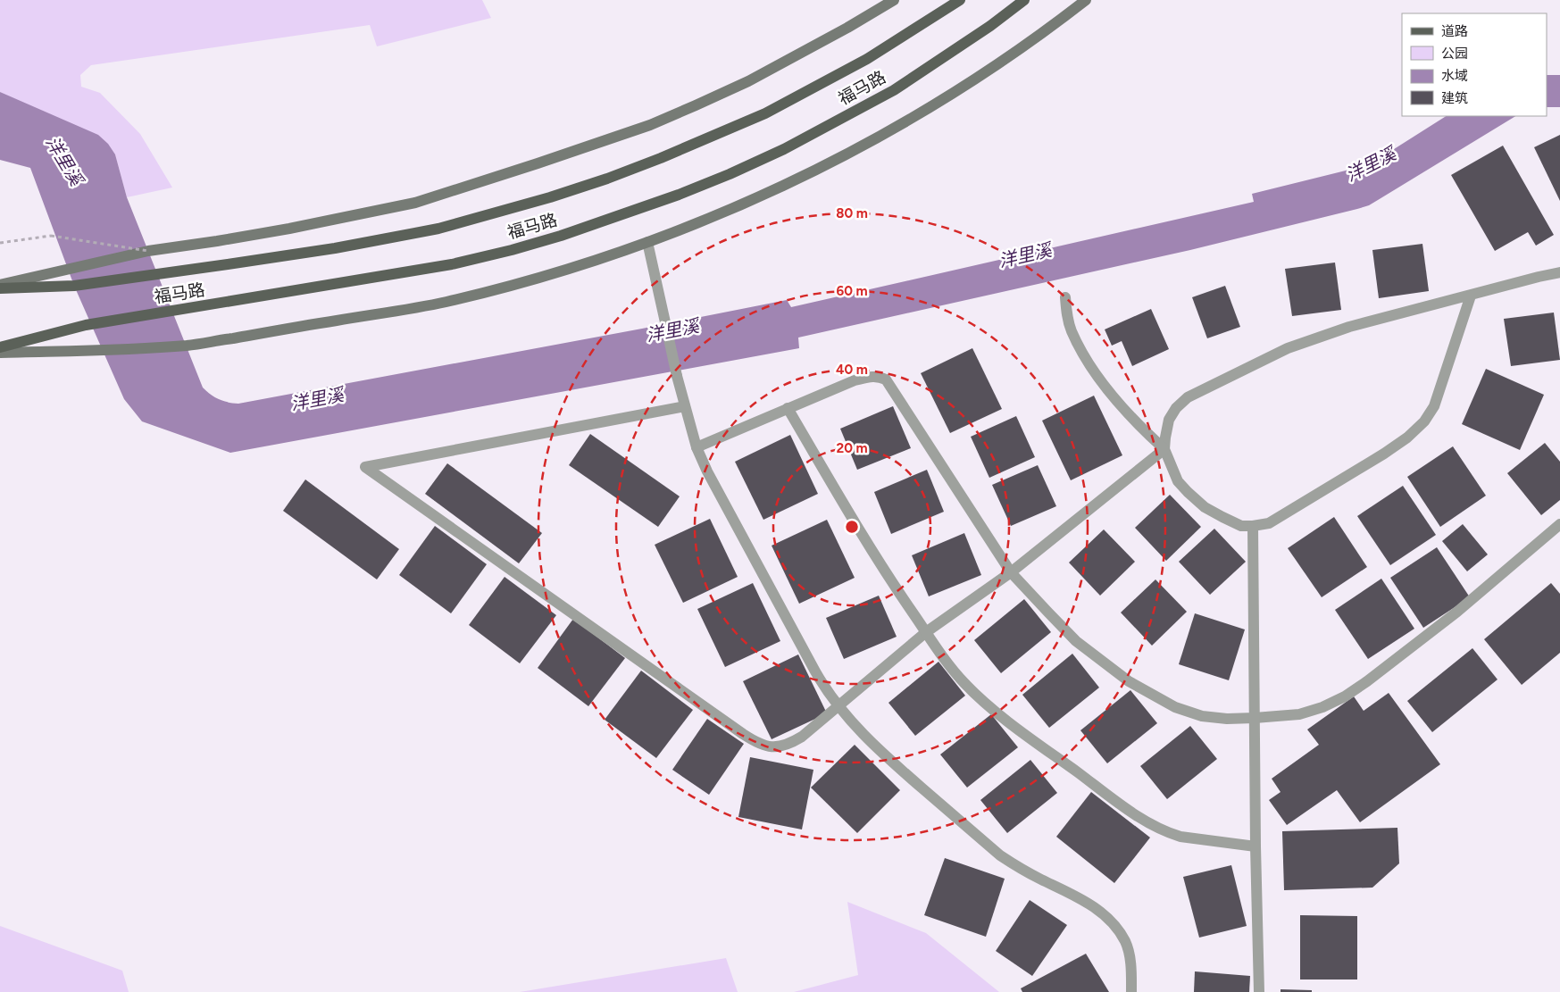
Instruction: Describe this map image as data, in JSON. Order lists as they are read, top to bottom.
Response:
{
  "streets": {
    "main road": ["福马路"]
  },
  "water": ["洋里溪"],
  "legend": [
    "道路",
    "公园",
    "水域",
    "建筑"
  ],
  "rings": [
    "80 m",
    "60 m",
    "40 m",
    "20 m"
  ]
}
